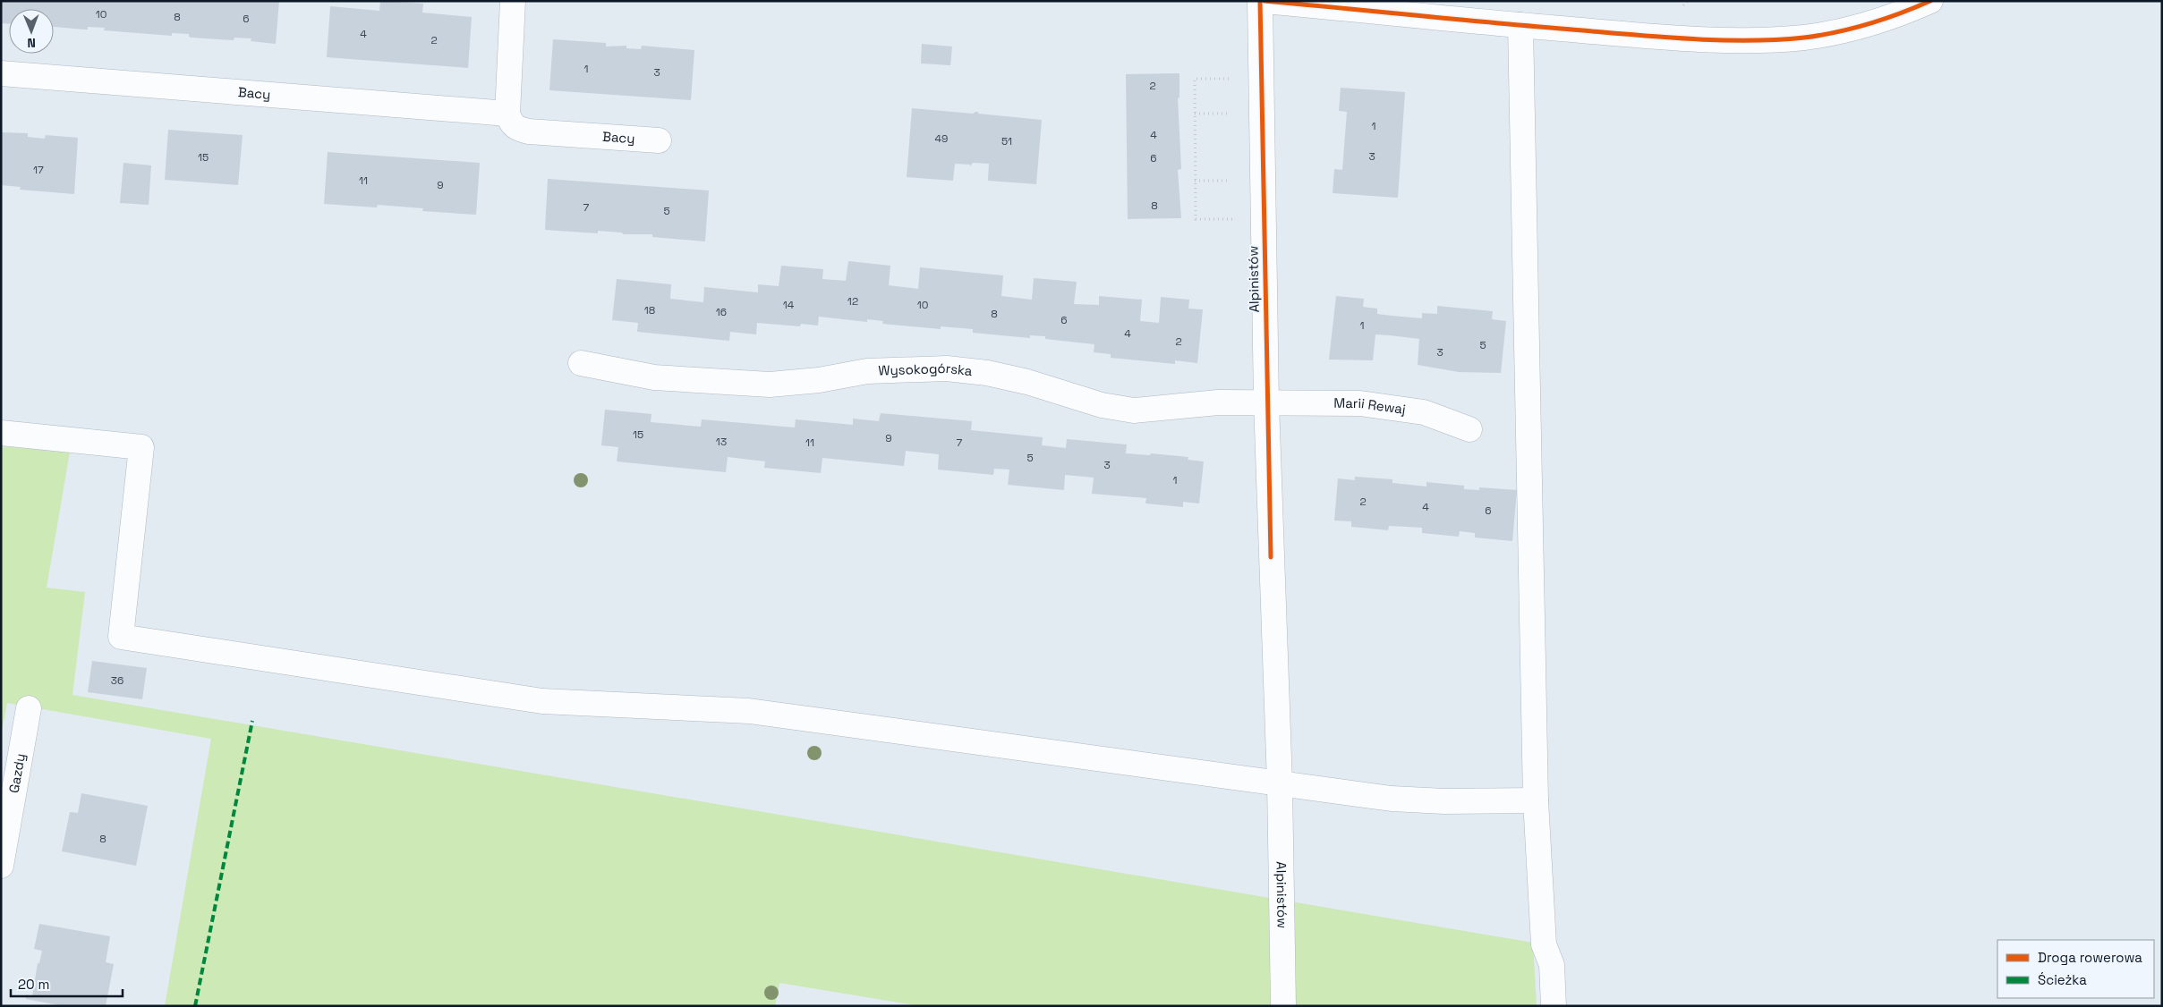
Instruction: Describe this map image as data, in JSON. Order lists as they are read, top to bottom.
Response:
{
  "streets": {
    "street": [
      "Bacy",
      "Alpinistów",
      "Wysokogórska",
      "Marii Rewaj",
      "Gazdy"
    ]
  },
  "crossings": [
    ["Alpinistów", "Wysokogórska"],
    ["Alpinistów", "Marii Rewaj"],
    ["Wysokogórska", "Marii Rewaj"]
  ],
  "house_numbers": [
    "10",
    "8",
    "6",
    "4",
    "2",
    "1",
    "3",
    "2",
    "1",
    "4",
    "49",
    "51",
    "3",
    "15",
    "6",
    "17",
    "11",
    "9",
    "8",
    "7",
    "5",
    "12",
    "14",
    "10",
    "18",
    "16",
    "8",
    "6",
    "1",
    "4",
    "2",
    "5",
    "3",
    "15",
    "9",
    "13",
    "11",
    "7",
    "5",
    "3",
    "1",
    "2",
    "4",
    "6",
    "36",
    "8"
  ],
  "legend": ["Droga rowerowa", "Ścieżka"],
  "scale_bar": "20 m",
  "north": "bottom"
}
